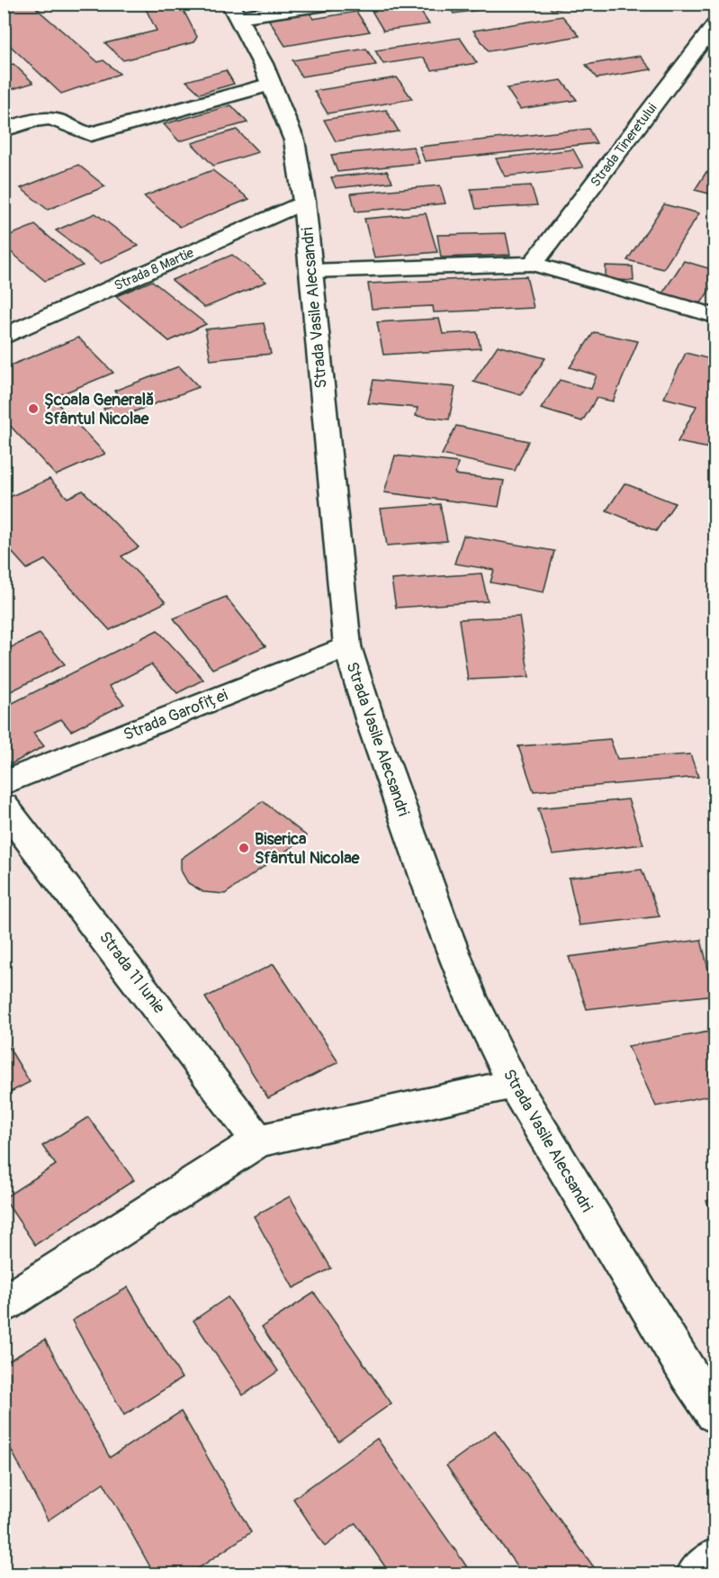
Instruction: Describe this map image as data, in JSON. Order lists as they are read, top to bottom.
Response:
{
  "streets": {
    "street": [
      "Strada Tineretului",
      "Strada 8 Martie",
      "Strada Vasile Alecsandri",
      "Strada Garofiței",
      "Strada 11 Iunie"
    ]
  },
  "crossings": [
    ["Strada 8 Martie", "Strada Vasile Alecsandri"],
    ["Strada Vasile Alecsandri", "Strada Garofiței"]
  ],
  "places": ["Școala Generală Sfântul Nicolae", "Biserica Sfântul Nicolae"]
}
